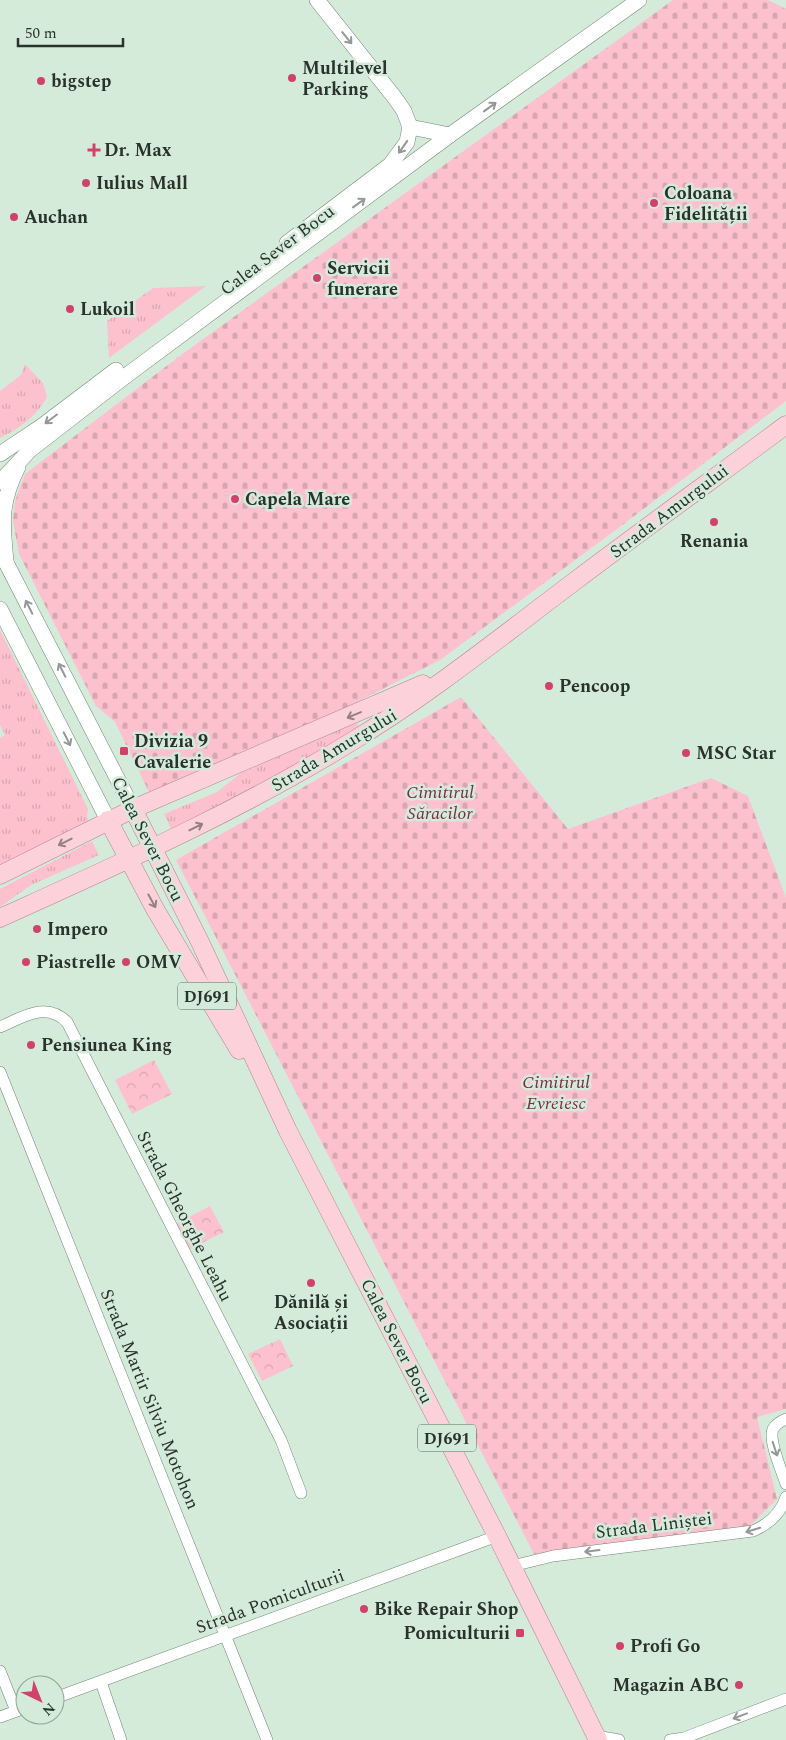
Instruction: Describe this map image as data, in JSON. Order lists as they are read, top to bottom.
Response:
{
  "streets": {
    "main road": ["Calea Sever Bocu", "Strada Amurgului", "DJ691"],
    "street": [
      "Strada Gheorghe Leahu",
      "Strada Martir Silviu Motohon",
      "Strada Liniștei",
      "Strada Pomiculturii"
    ]
  },
  "crossings": [
    ["Calea Sever Bocu", "Strada Amurgului"],
    ["Calea Sever Bocu", "Strada Liniștei"],
    ["Calea Sever Bocu", "Strada Pomiculturii"],
    ["Strada Martir Silviu Motohon", "Strada Pomiculturii"]
  ],
  "one_way": ["Strada Liniștei"],
  "parks": ["Cimitirul Săracilor", "Cimitirul Evreiesc"],
  "places": {
    "other": [
      "Multilevel Parking",
      "bigstep",
      "Iulius Mall",
      "Coloana Fidelității",
      "Auchan",
      "Servicii funerare",
      "Lukoil",
      "Capela Mare",
      "Renania",
      "Pencoop",
      "MSC Star",
      "Impero",
      "Piastrelle",
      "OMV",
      "Pensiunea King",
      "Dănilă și Asociații",
      "Bike Repair Shop",
      "Profi Go",
      "Magazin ABC"
    ],
    "health": ["Dr. Max"],
    "transit": ["Divizia 9 Cavalerie", "Pomiculturii"]
  },
  "scale_bar": "50 m",
  "north": "bottom right"
}
